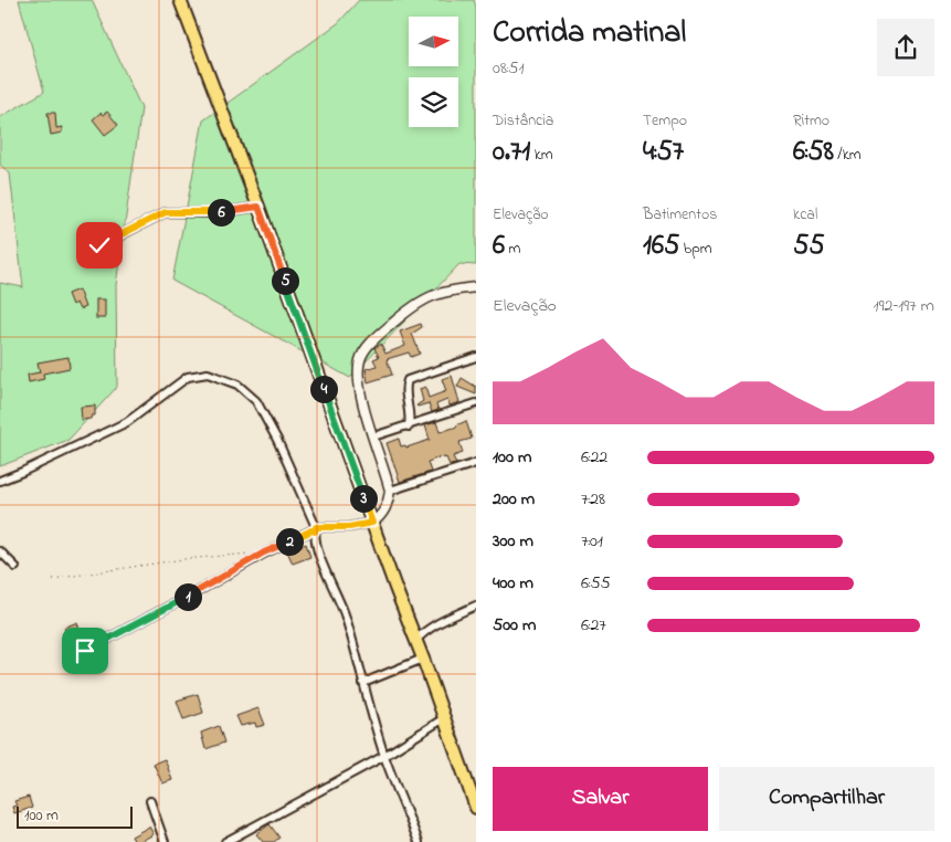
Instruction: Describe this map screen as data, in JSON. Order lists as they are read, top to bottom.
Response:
{
  "scale_bar": "100 m",
  "north": "right",
  "page": {
    "heading": ["Corrida matinal", "08:51"],
    "stats": [
      ["Distância", "0.71 km"],
      ["Tempo", "4:57"],
      ["Ritmo", "6:58 /km"],
      ["Elevação", "6 m"],
      ["Batimentos", "165 bpm"],
      ["kcal", "55"]
    ],
    "pins": [
      "6",
      "5",
      "4",
      "3",
      "2",
      "1"
    ],
    "chart": ["Elevação", "192–197 m"],
    "list": [
      {
        "name": "100 m",
        "note": "6:22"
      },
      {
        "name": "200 m",
        "note": "7:28"
      },
      {
        "name": "300 m",
        "note": "7:01"
      },
      {
        "name": "400 m",
        "note": "6:55"
      },
      {
        "name": "500 m",
        "note": "6:27"
      }
    ],
    "buttons": ["Salvar", "Compartilhar"],
    "scale": "100 m"
  }
}
